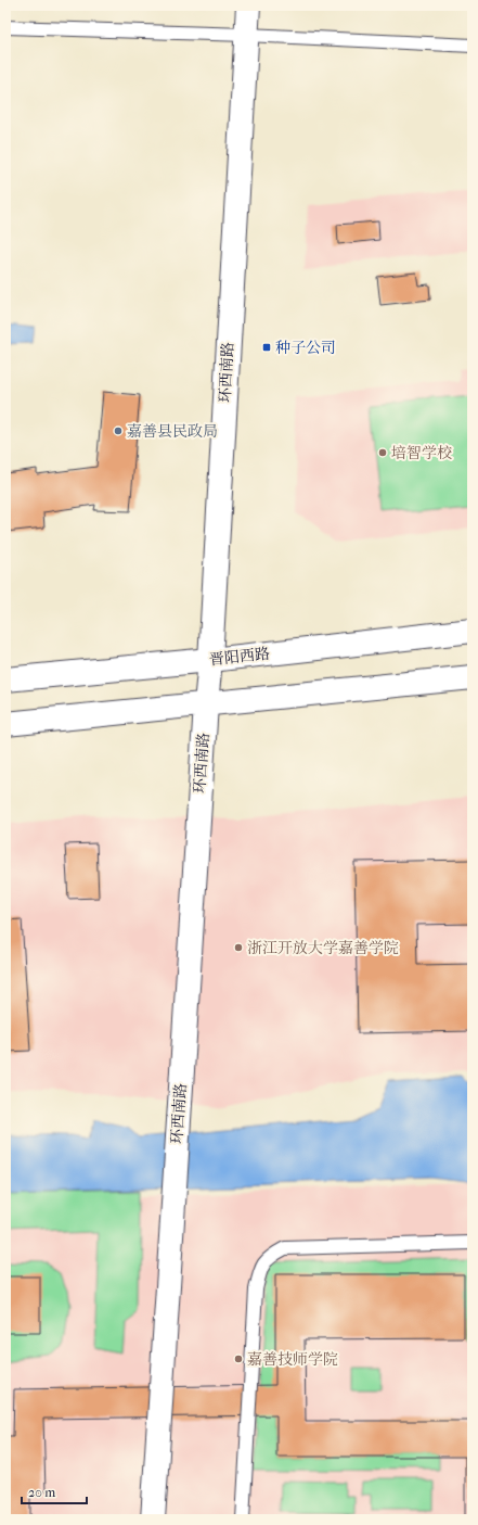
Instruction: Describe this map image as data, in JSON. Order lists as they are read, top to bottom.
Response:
{
  "streets": {
    "street": ["环西南路", "晋阳西路"]
  },
  "crossings": [
    ["环西南路", "晋阳西路"]
  ],
  "places": {
    "transit": ["种子公司"],
    "other": [
      "嘉善县民政局",
      "培智学校",
      "浙江开放大学嘉善学院",
      "嘉善技师学院"
    ]
  },
  "scale_bar": "20 m"
}
